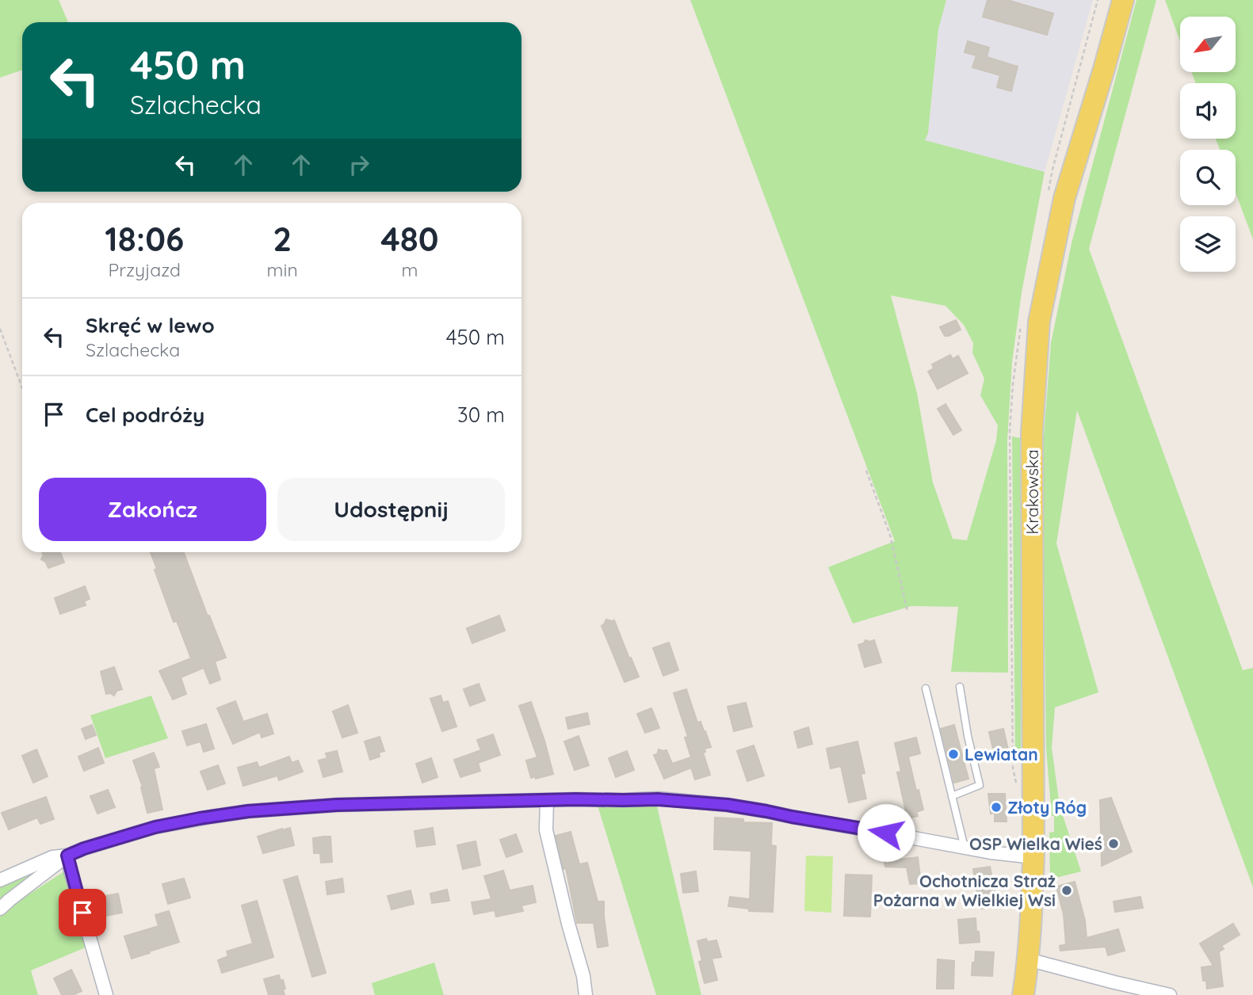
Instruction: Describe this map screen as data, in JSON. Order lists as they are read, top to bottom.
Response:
{
  "streets": {
    "main road": ["Krakowska"]
  },
  "places": [
    "Lewiatan",
    "Złoty Róg",
    "OSP Wielka Wieś",
    "Ochotnicza Straż Pożarna w Wielkiej Wsi"
  ],
  "north": "bottom left",
  "page": {
    "turn": ["450 m", "Szlachecka"],
    "eta": [
      "18:06",
      "Przyjazd",
      "2",
      "min",
      "480",
      "m"
    ],
    "list": [
      {
        "name": "Skręć w lewo",
        "note": "Szlachecka",
        "value": "450 m"
      },
      {
        "name": "Cel podróży",
        "value": "30 m"
      }
    ],
    "buttons": ["Zakończ", "Udostępnij"]
  }
}
